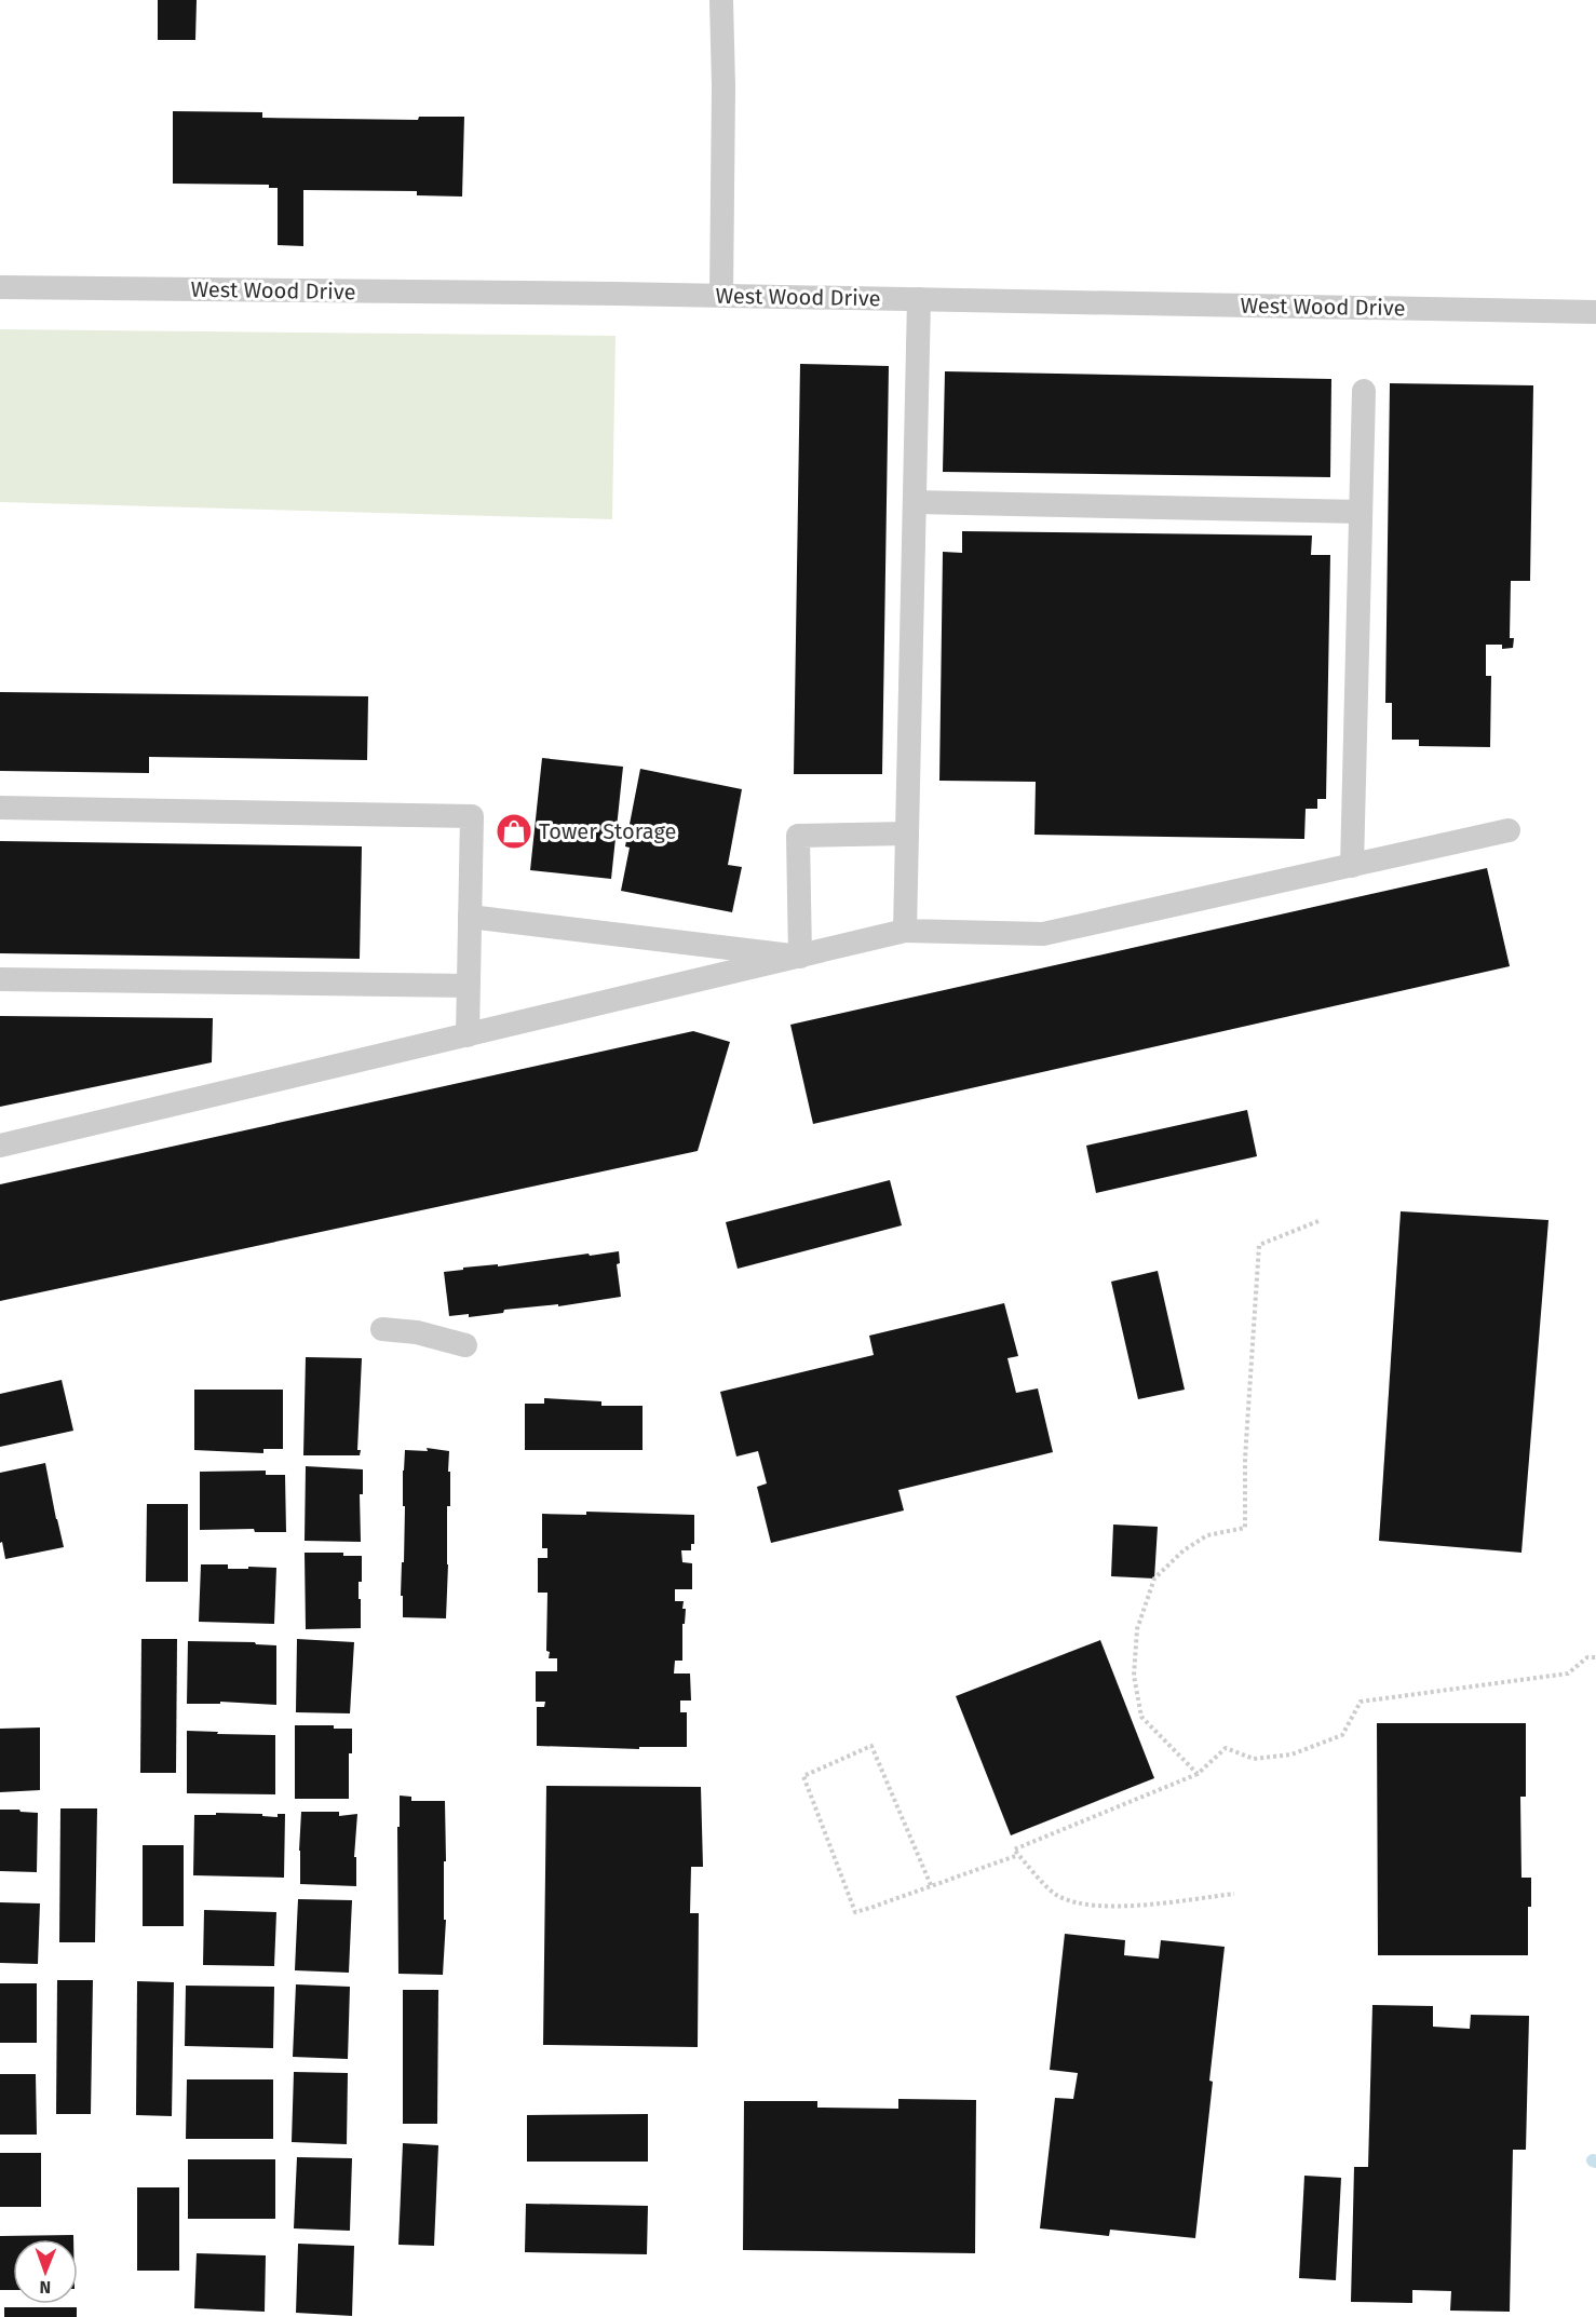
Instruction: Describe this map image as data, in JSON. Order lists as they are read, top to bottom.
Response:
{
  "streets": {
    "lane": ["West Wood Drive"]
  },
  "places": {
    "shop": ["Tower Storage"]
  },
  "north": "bottom"
}
